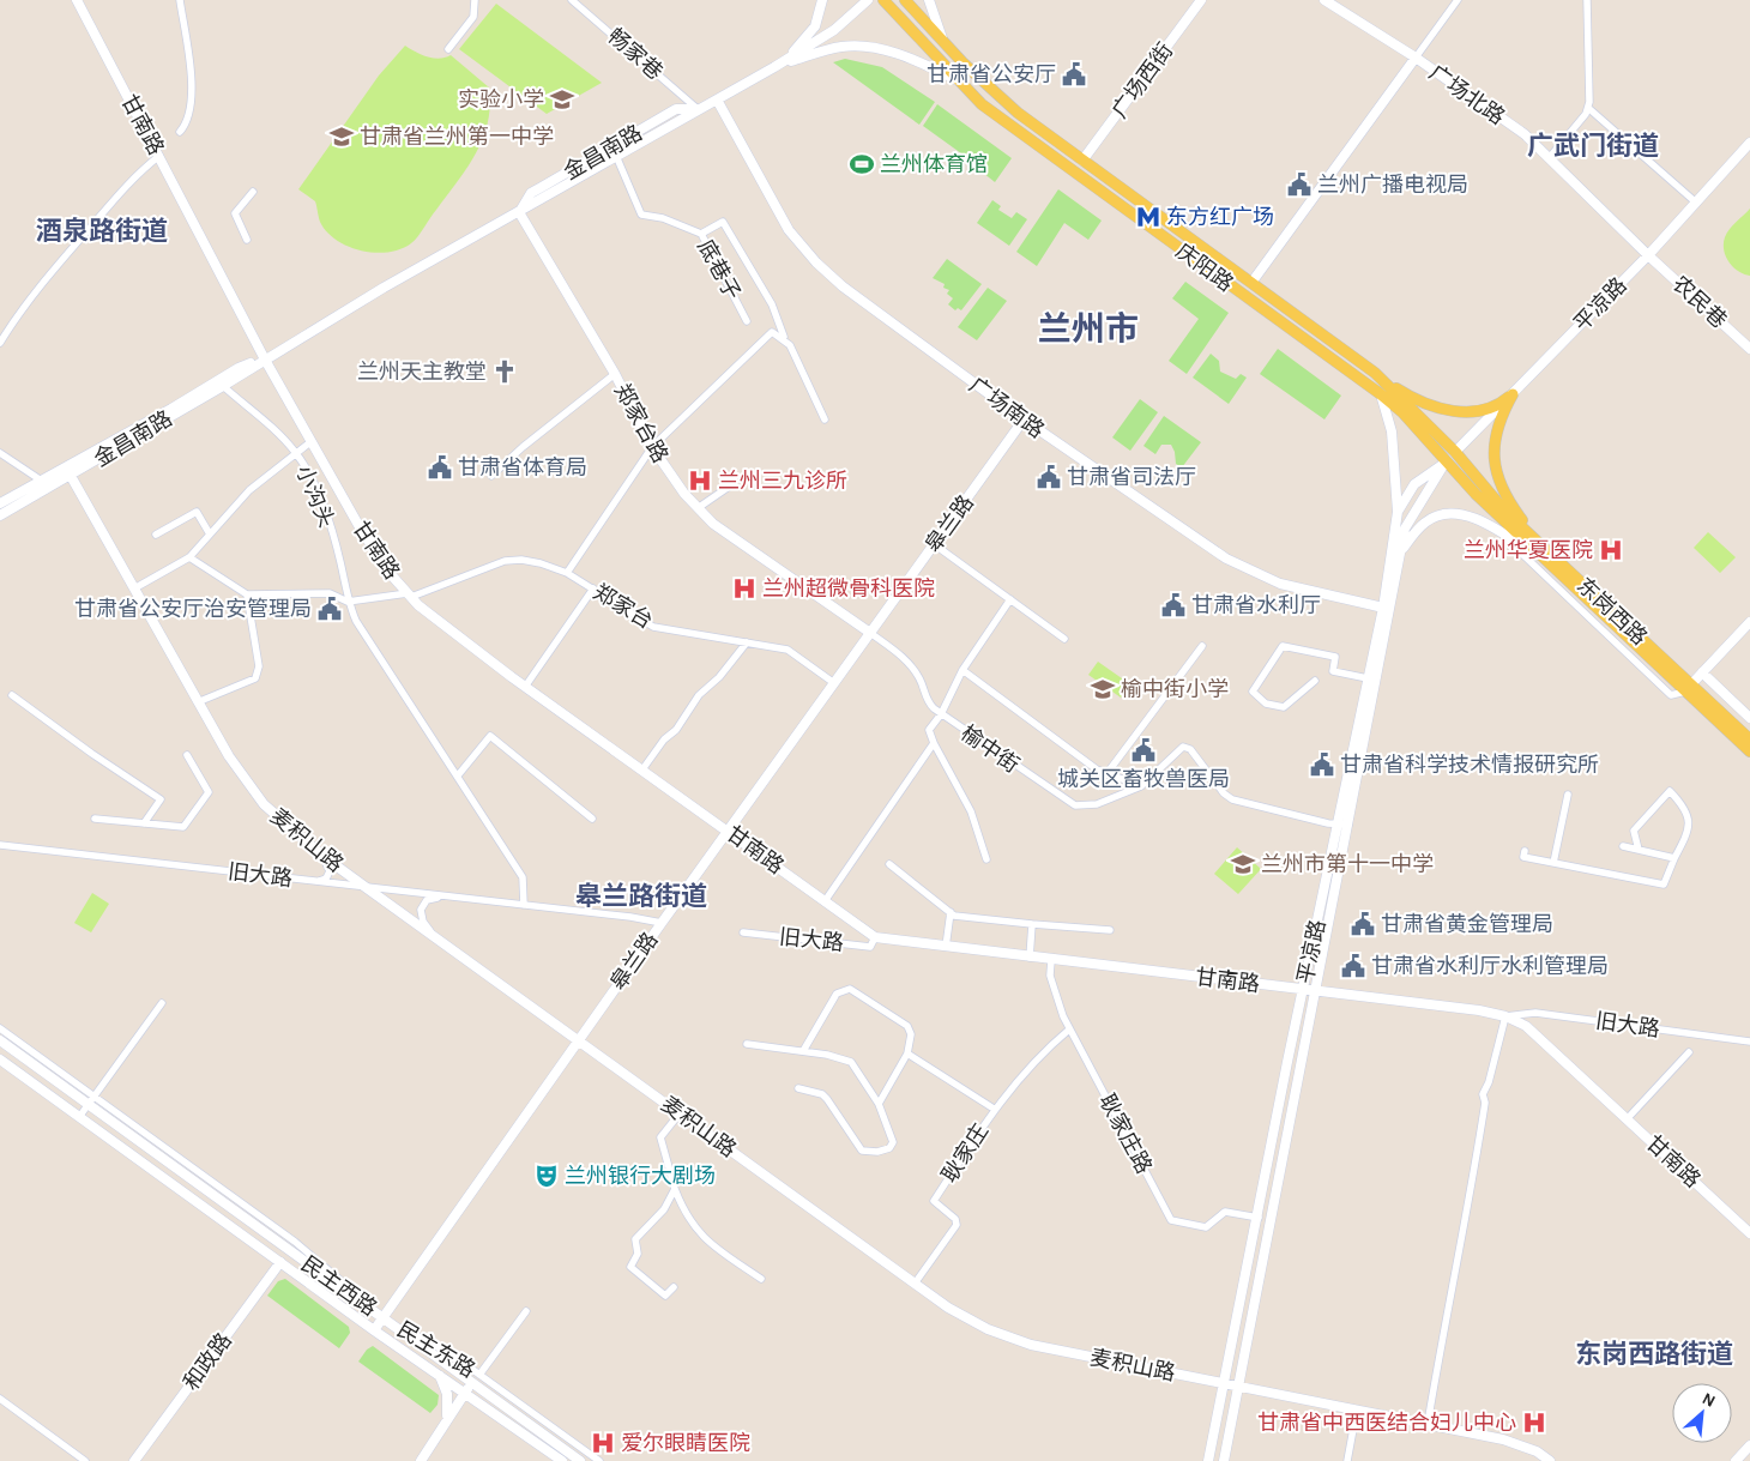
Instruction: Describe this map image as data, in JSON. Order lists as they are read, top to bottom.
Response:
{
  "streets": {
    "main road": ["庆阳路", "平凉路", "东岗西路"],
    "street": [
      "畅家巷",
      "广场西街",
      "广场北路",
      "甘南路",
      "金昌南路",
      "底巷子",
      "农民巷",
      "广场南路",
      "郑家台路",
      "小沟头",
      "皋兰路",
      "郑家台",
      "榆中街",
      "麦积山路",
      "旧大路",
      "耿家庄路",
      "耿家庄",
      "民主西路",
      "民主东路",
      "和政路"
    ]
  },
  "crossings": [
    ["畅家巷", "金昌南路"],
    ["广场西街", "庆阳路"],
    ["广场北路", "农民巷"],
    ["广场北路", "平凉路"],
    ["甘南路", "金昌南路"],
    ["甘南路", "平凉路"],
    ["甘南路", "皋兰路"],
    ["甘南路", "郑家台"],
    ["甘南路", "旧大路"],
    ["甘南路", "耿家庄路"],
    ["金昌南路", "底巷子"],
    ["金昌南路", "广场南路"],
    ["金昌南路", "郑家台路"],
    ["金昌南路", "小沟头"],
    ["金昌南路", "麦积山路"],
    ["庆阳路", "平凉路"],
    ["庆阳路", "东岗西路"],
    ["农民巷", "平凉路"],
    ["平凉路", "广场南路"],
    ["平凉路", "东岗西路"],
    ["平凉路", "榆中街"],
    ["平凉路", "麦积山路"],
    ["平凉路", "耿家庄路"],
    ["广场南路", "皋兰路"],
    ["郑家台路", "皋兰路"],
    ["郑家台路", "榆中街"],
    ["小沟头", "郑家台"],
    ["皋兰路", "郑家台"],
    ["皋兰路", "榆中街"],
    ["皋兰路", "麦积山路"],
    ["皋兰路", "旧大路"],
    ["皋兰路", "民主西路"],
    ["皋兰路", "民主东路"],
    ["麦积山路", "旧大路"],
    ["麦积山路", "耿家庄"],
    ["耿家庄路", "耿家庄"],
    ["民主西路", "民主东路"],
    ["民主西路", "和政路"]
  ],
  "districts": [
    "广武门街道",
    "酒泉路街道",
    "兰州市",
    "皋兰路街道",
    "东岗西路街道"
  ],
  "places": {
    "public building": [
      "甘肃省公安厅",
      "兰州广播电视局",
      "甘肃省体育局",
      "甘肃省司法厅",
      "甘肃省水利厅",
      "甘肃省公安厅治安管理局",
      "城关区畜牧兽医局",
      "甘肃省科学技术情报研究所",
      "甘肃省黄金管理局",
      "甘肃省水利厅水利管理局"
    ],
    "school or university": [
      "实验小学",
      "甘肃省兰州第一中学",
      "榆中街小学",
      "兰州市第十一中学"
    ],
    "sports": ["兰州体育馆"],
    "metro station": ["东方红广场"],
    "church": ["兰州天主教堂"],
    "hospital": [
      "兰州三九诊所",
      "兰州华夏医院",
      "兰州超微骨科医院",
      "甘肃省中西医结合妇儿中心",
      "爱尔眼睛医院"
    ],
    "theatre": ["兰州银行大剧场"]
  },
  "north": "top right"
}
